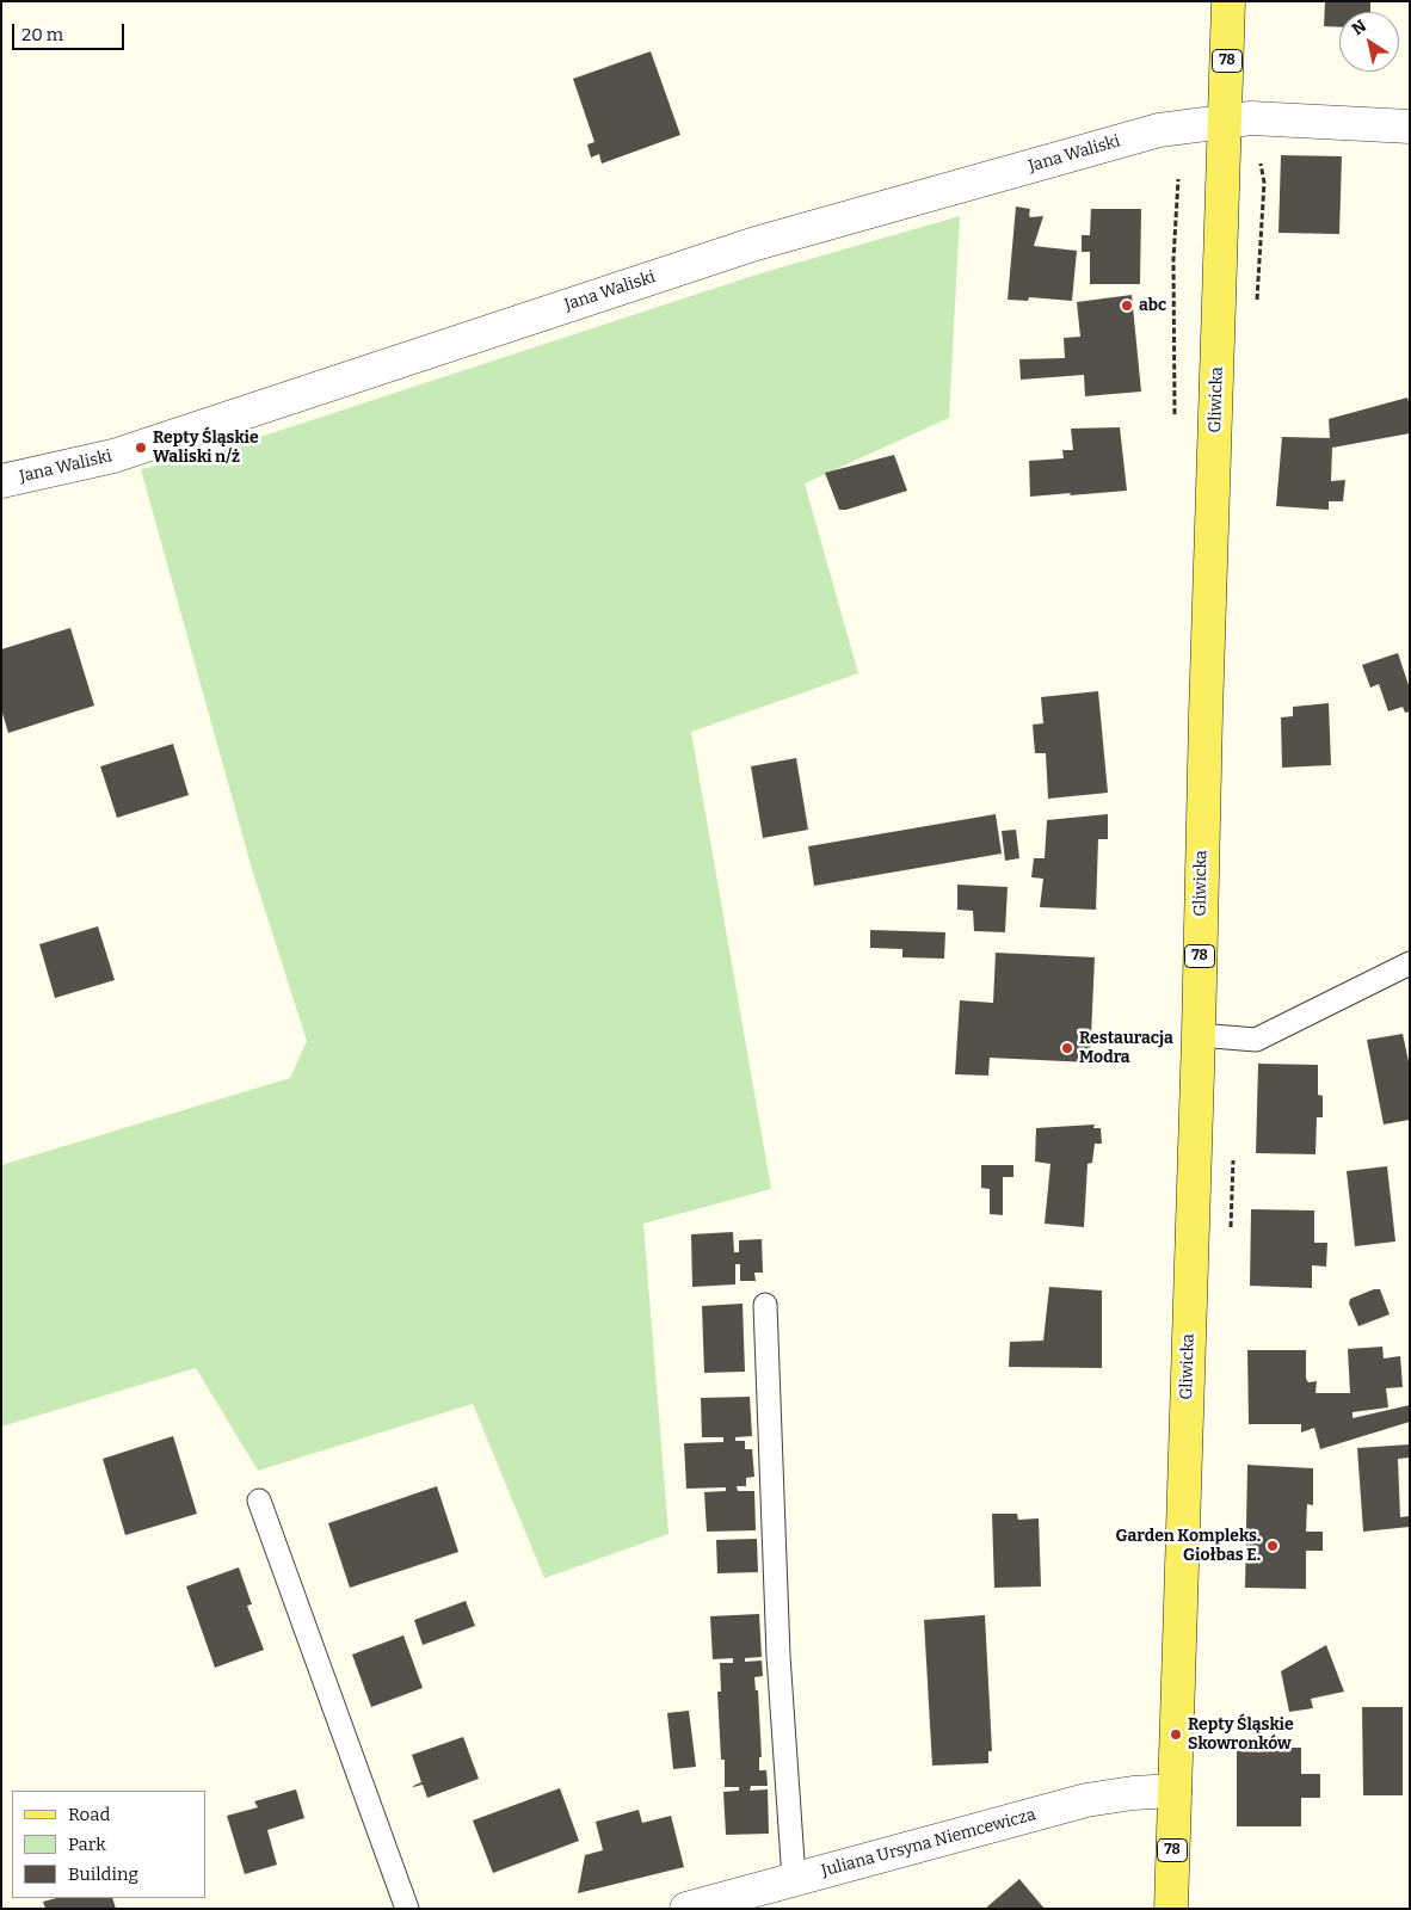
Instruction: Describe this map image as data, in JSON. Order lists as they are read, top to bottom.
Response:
{
  "streets": {
    "main road": ["78", "Gliwicka"],
    "street": ["Jana Waliski", "Juliana Ursyna Niemcewicza"]
  },
  "crossings": [
    ["Jana Waliski", "Gliwicka"],
    ["Gliwicka", "Juliana Ursyna Niemcewicza"]
  ],
  "places": [
    "abc",
    "Repty Śląskie Waliski n/ż",
    "Restauracja Modra",
    "Garden Kompleks. Giołbas E.",
    "Repty Śląskie Skowronków"
  ],
  "legend": ["Road", "Park", "Building"],
  "scale_bar": "20 m",
  "north": "top left"
}
